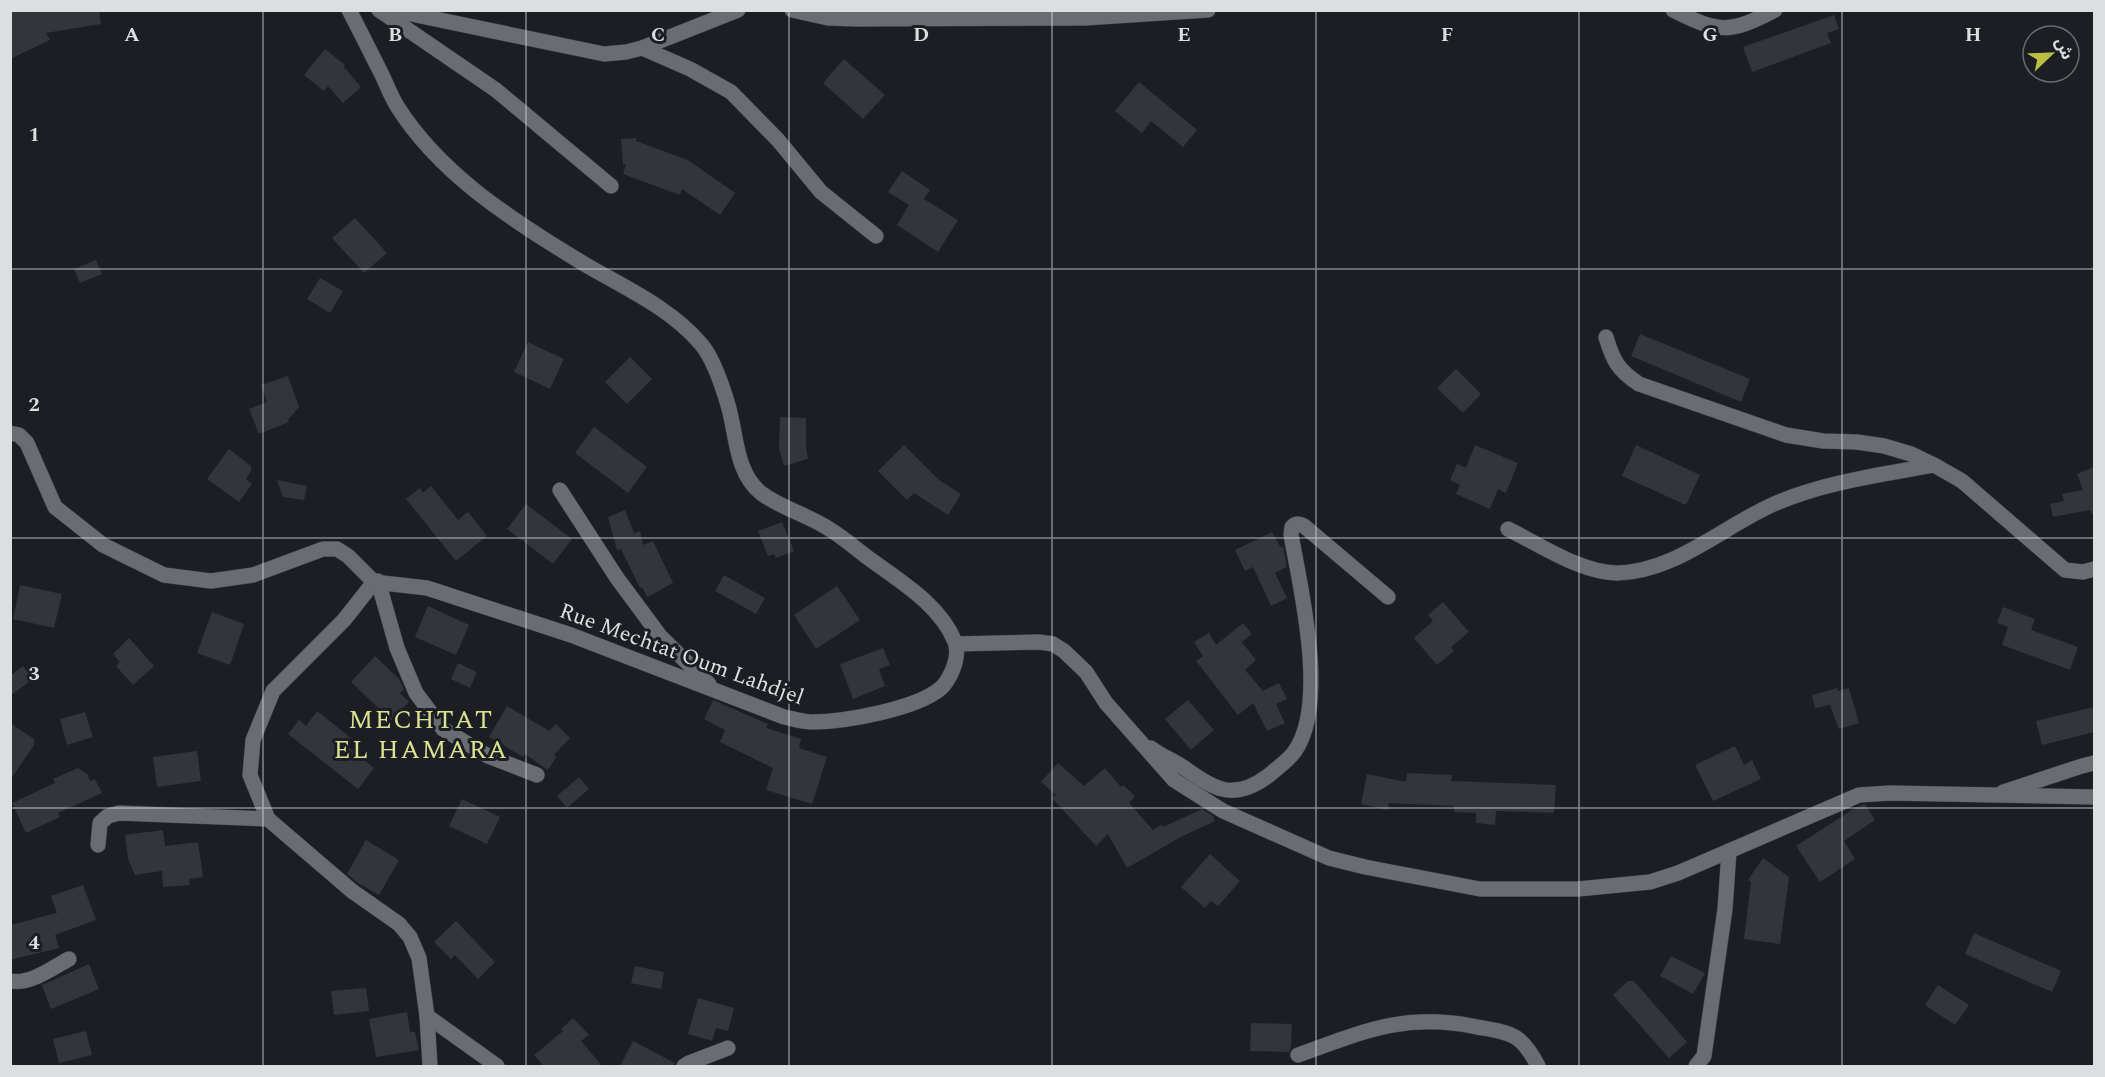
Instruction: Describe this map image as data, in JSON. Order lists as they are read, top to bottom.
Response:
{
  "streets": {
    "street": ["Rue Mechtat Oum Lahdjel"]
  },
  "districts": ["MECHTAT EL HAMARA"],
  "north": "top right",
  "grid": {
    "columns": [
      "A",
      "B",
      "C",
      "D",
      "E",
      "F",
      "G",
      "H"
    ],
    "rows": [
      "1",
      "2",
      "3",
      "4"
    ]
  }
}
